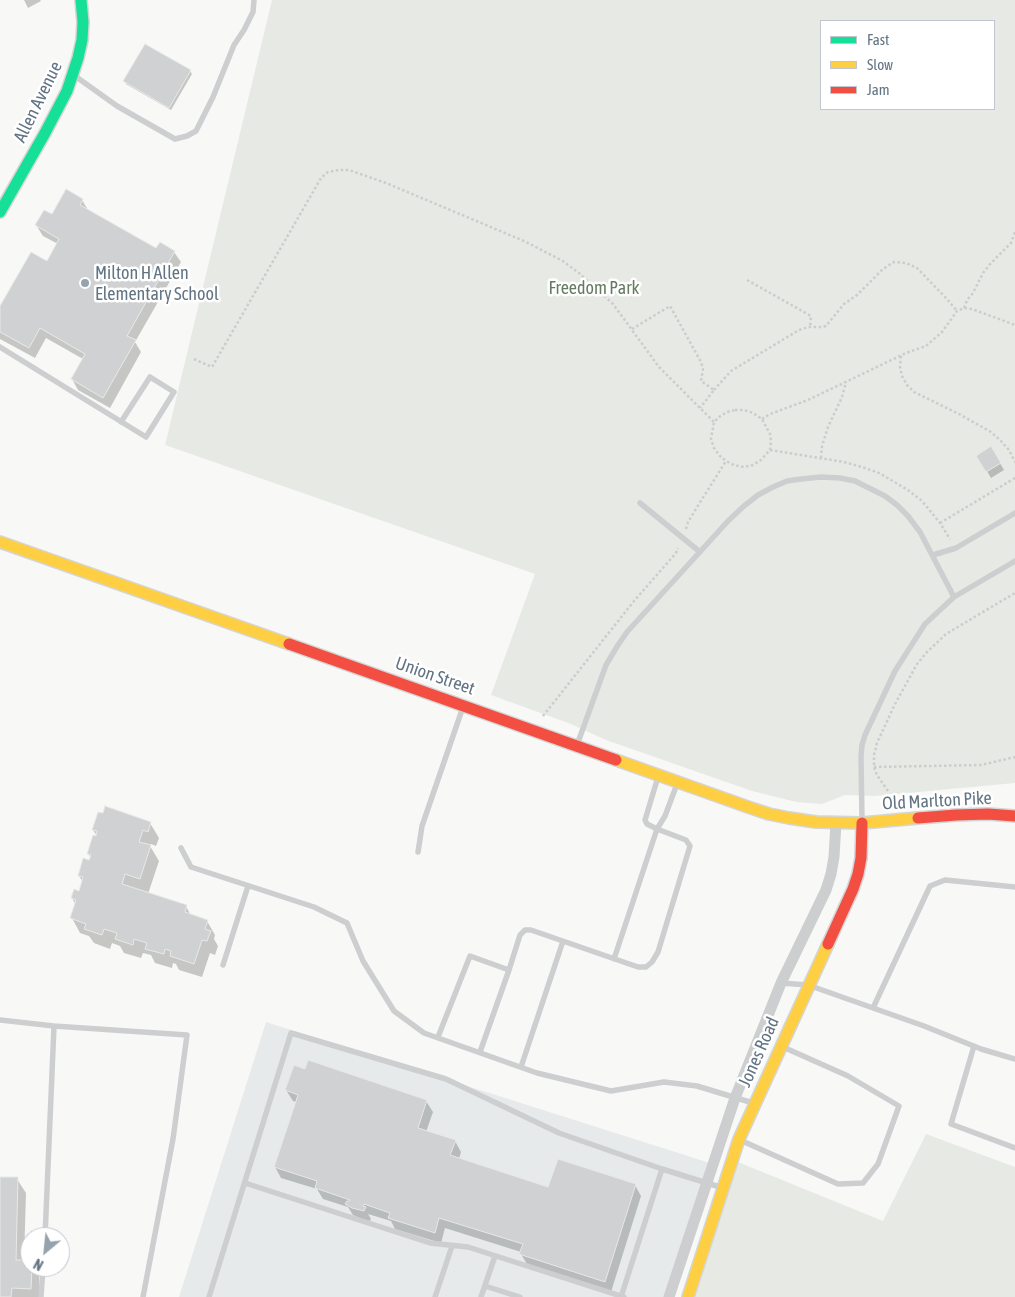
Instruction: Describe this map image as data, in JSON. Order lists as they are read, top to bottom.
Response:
{
  "streets": {
    "street": [
      "Allen Avenue",
      "Union Street",
      "Old Marlton Pike",
      "Jones Road"
    ]
  },
  "crossings": [
    ["Union Street", "Old Marlton Pike"],
    ["Union Street", "Jones Road"],
    ["Old Marlton Pike", "Jones Road"]
  ],
  "parks": ["Freedom Park"],
  "places": ["Milton H Allen Elementary School"],
  "legend": ["Fast", "Slow", "Jam"],
  "north": "bottom left"
}
